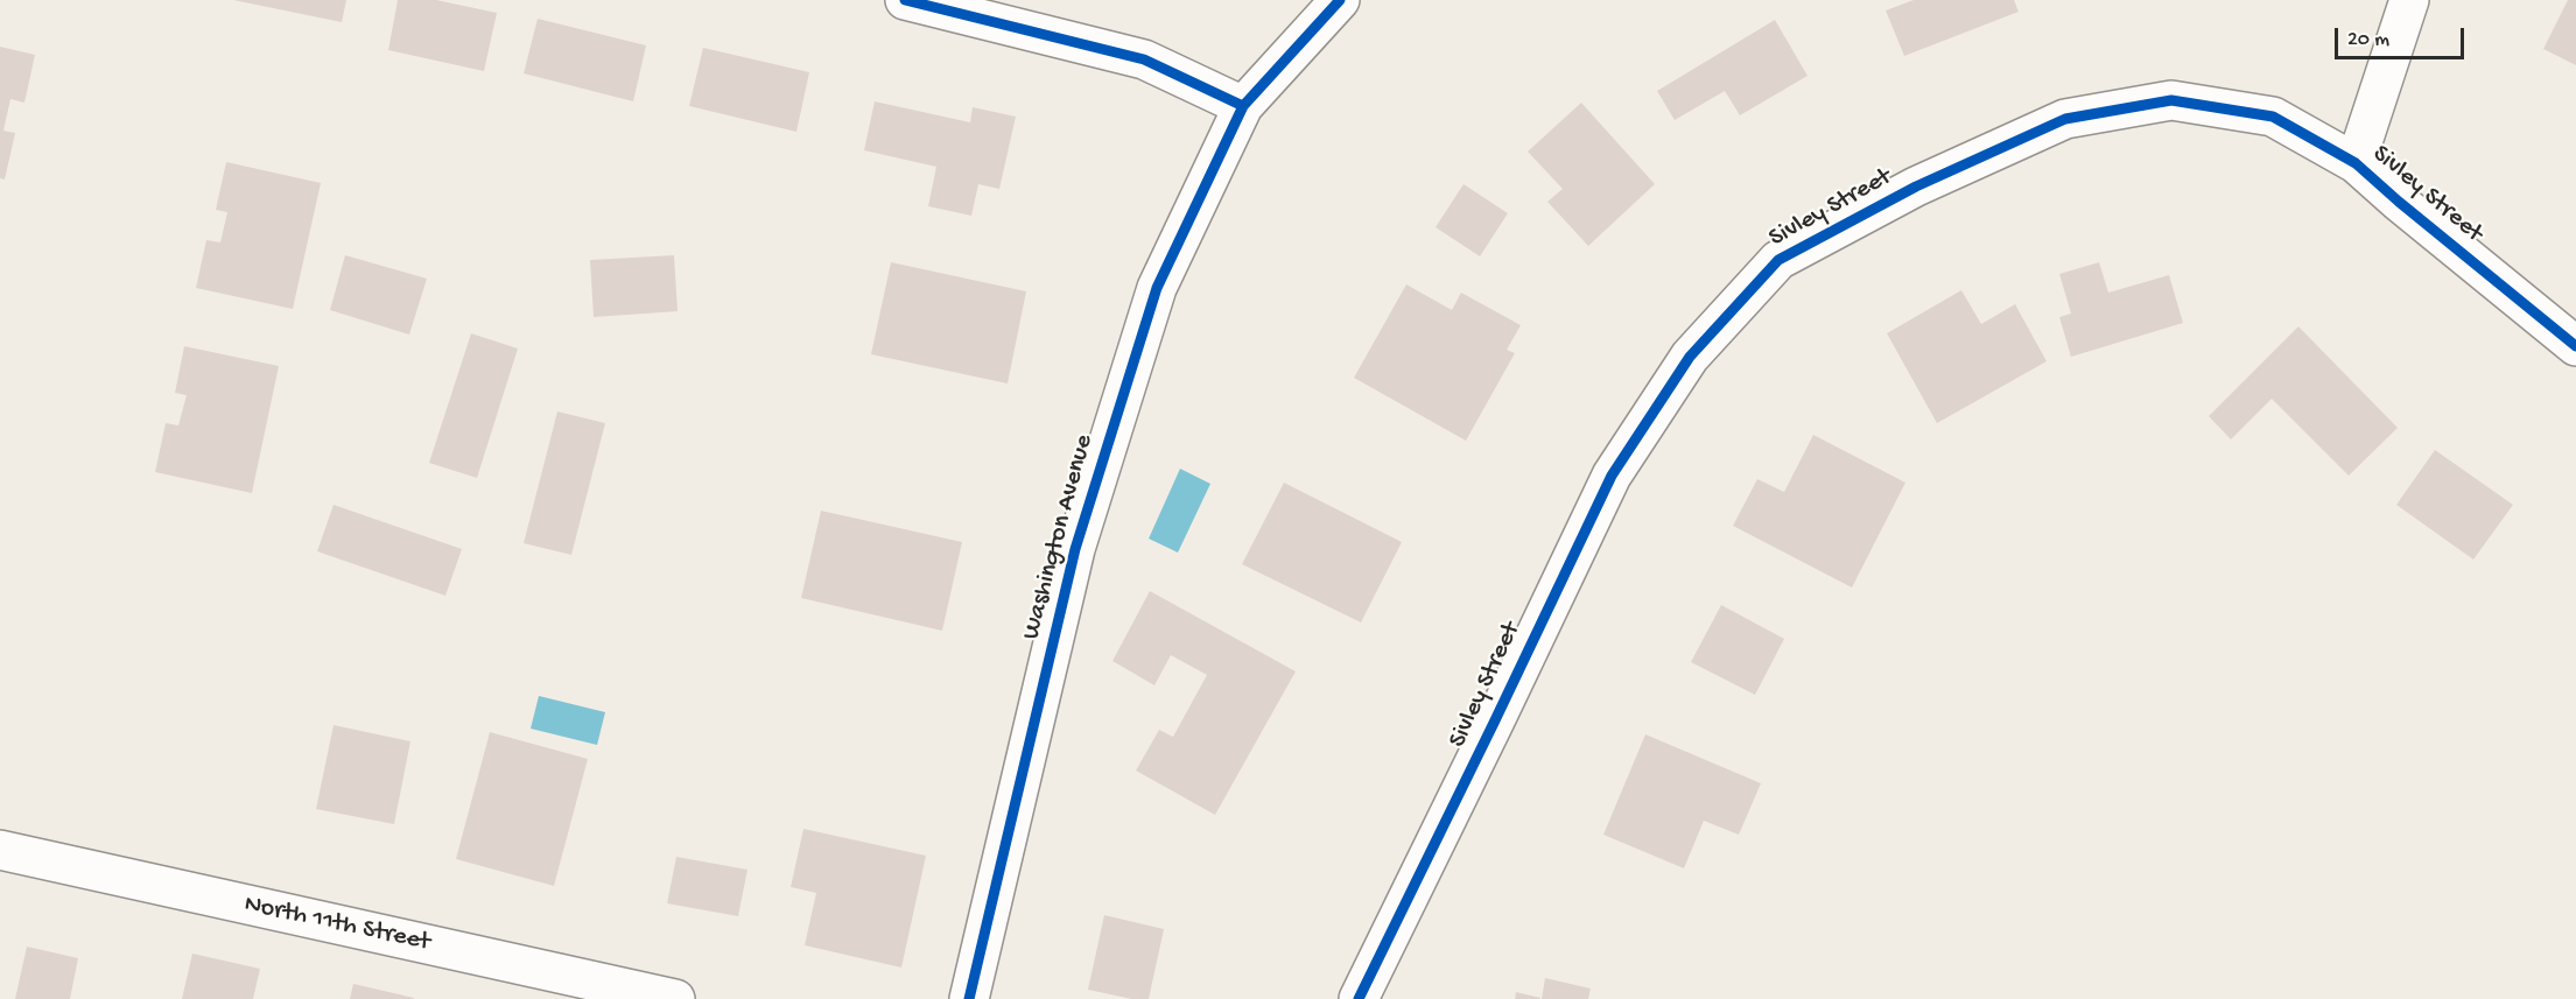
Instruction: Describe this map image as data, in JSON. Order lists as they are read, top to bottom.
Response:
{
  "streets": {
    "street": ["Sivley Street", "Washington Avenue", "North 11th Street"]
  },
  "scale_bar": "20 m"
}
